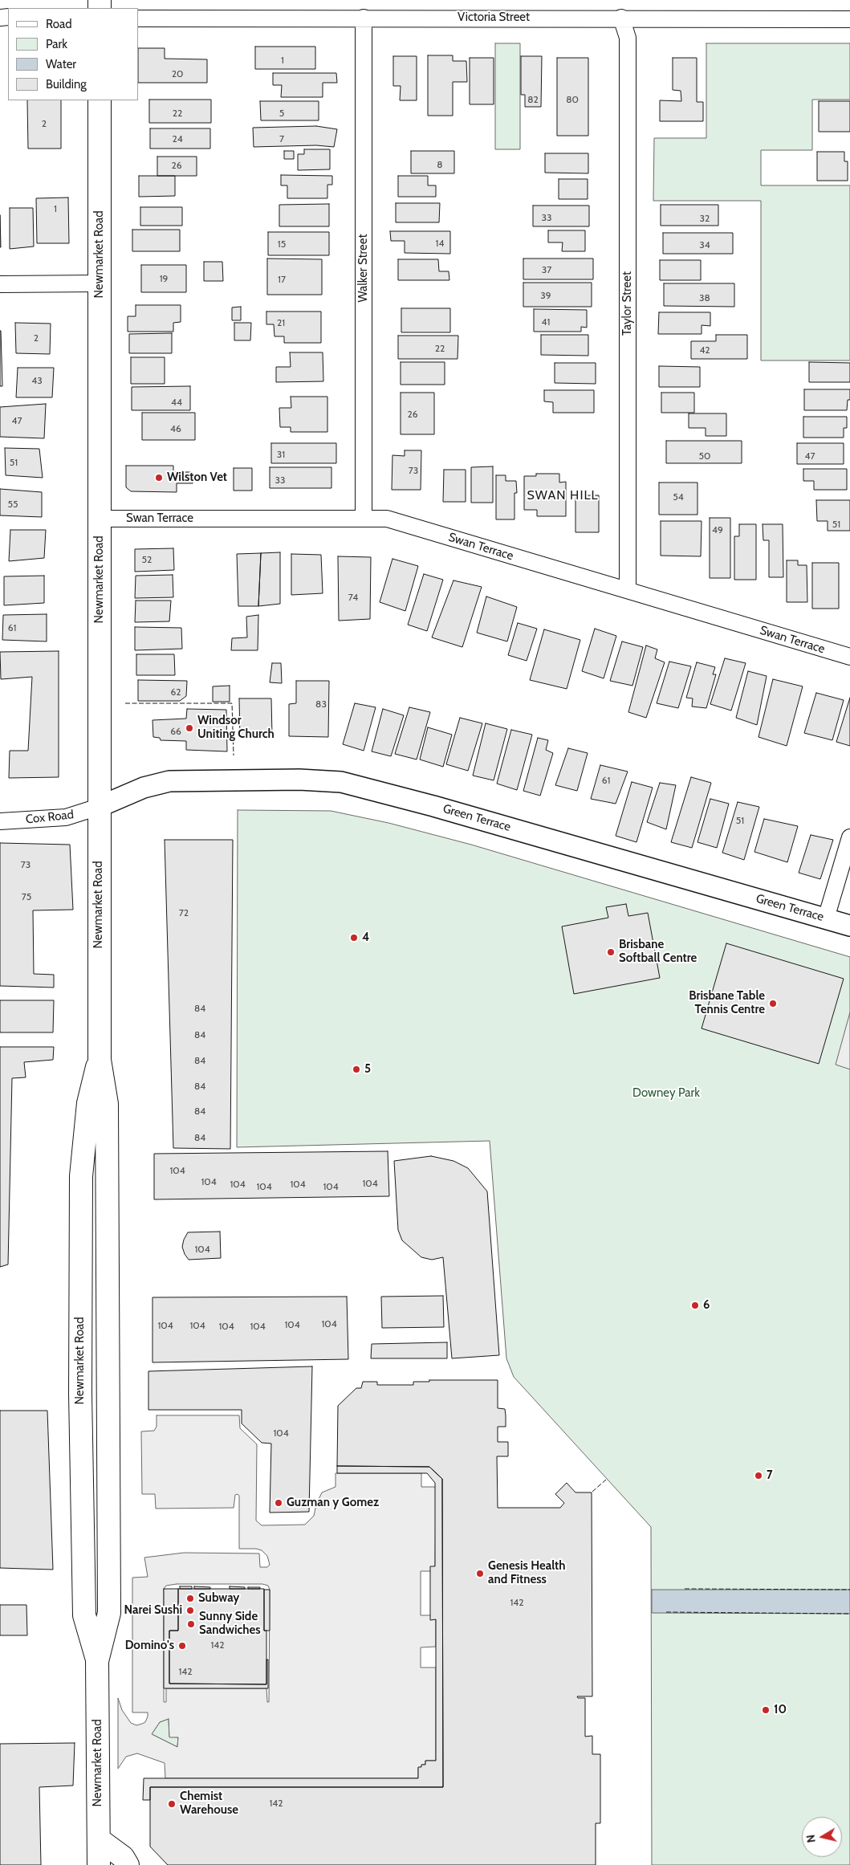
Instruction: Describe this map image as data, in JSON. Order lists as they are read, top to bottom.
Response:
{
  "streets": {
    "main road": ["Newmarket Road"],
    "street": [
      "Victoria Street",
      "Walker Street",
      "Taylor Street",
      "Swan Terrace",
      "Cox Road",
      "Green Terrace"
    ]
  },
  "crossings": [
    ["Victoria Street", "Walker Street"],
    ["Victoria Street", "Taylor Street"],
    ["Newmarket Road", "Swan Terrace"],
    ["Newmarket Road", "Cox Road"],
    ["Newmarket Road", "Green Terrace"],
    ["Walker Street", "Swan Terrace"],
    ["Taylor Street", "Swan Terrace"],
    ["Cox Road", "Green Terrace"]
  ],
  "districts": ["SWAN HILL"],
  "parks": ["Downey Park"],
  "places": [
    "Wilston Vet",
    "Windsor Uniting Church",
    "4",
    "Brisbane Softball Centre",
    "Brisbane Table Tennis Centre",
    "5",
    "6",
    "7",
    "Guzman y Gomez",
    "Genesis Health and Fitness",
    "Subway",
    "Narei Sushi",
    "Sunny Side Sandwiches",
    "Domino's",
    "10",
    "Chemist Warehouse"
  ],
  "house_numbers": [
    "1",
    "20",
    "82",
    "80",
    "22",
    "5",
    "2",
    "24",
    "7",
    "8",
    "26",
    "1",
    "33",
    "32",
    "14",
    "15",
    "34",
    "37",
    "19",
    "17",
    "39",
    "38",
    "41",
    "21",
    "2",
    "22",
    "42",
    "43",
    "44",
    "26",
    "47",
    "46",
    "31",
    "50",
    "47",
    "51",
    "73",
    "33",
    "54",
    "55",
    "51",
    "49",
    "52",
    "74",
    "61",
    "62",
    "83",
    "66",
    "61",
    "51",
    "73",
    "75",
    "72",
    "84",
    "84",
    "84",
    "84",
    "84",
    "84",
    "104",
    "104",
    "104",
    "104",
    "104",
    "104",
    "104",
    "104",
    "104",
    "104",
    "104",
    "104",
    "104",
    "104",
    "104",
    "142",
    "142",
    "142",
    "142"
  ],
  "legend": [
    "Road",
    "Park",
    "Water",
    "Building"
  ],
  "north": "left"
}
